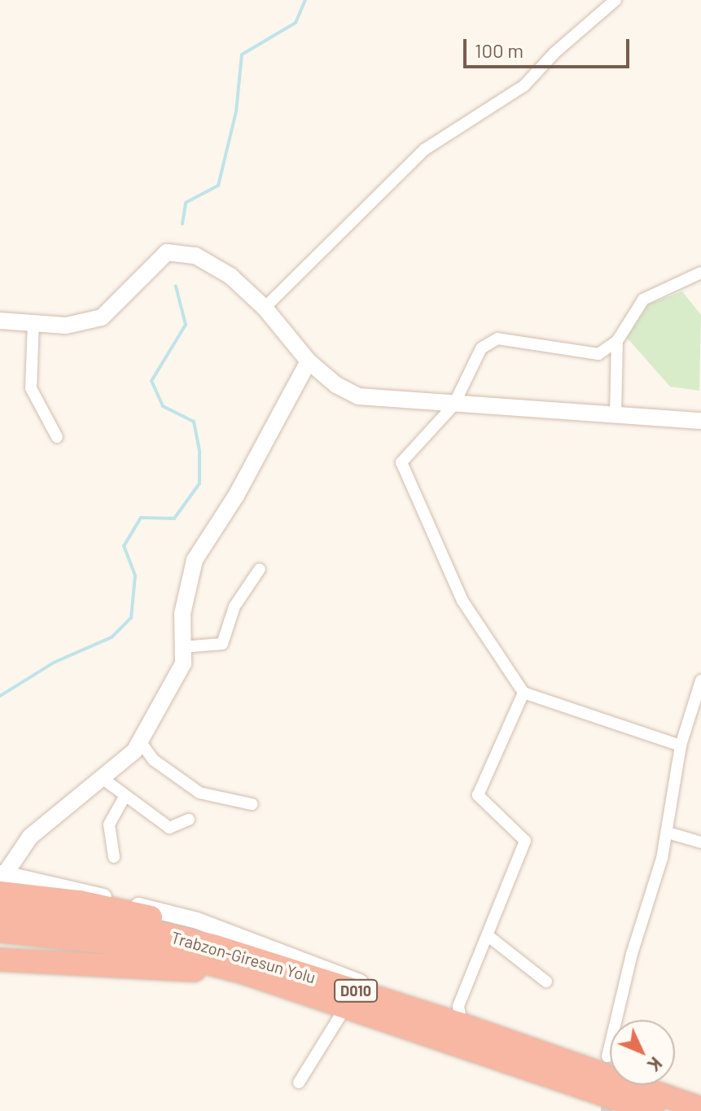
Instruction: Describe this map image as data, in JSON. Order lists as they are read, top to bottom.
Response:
{
  "streets": {
    "highway": ["Trabzon-Giresun Yolu", "D010"]
  },
  "scale_bar": "100 m",
  "north": "bottom right"
}
